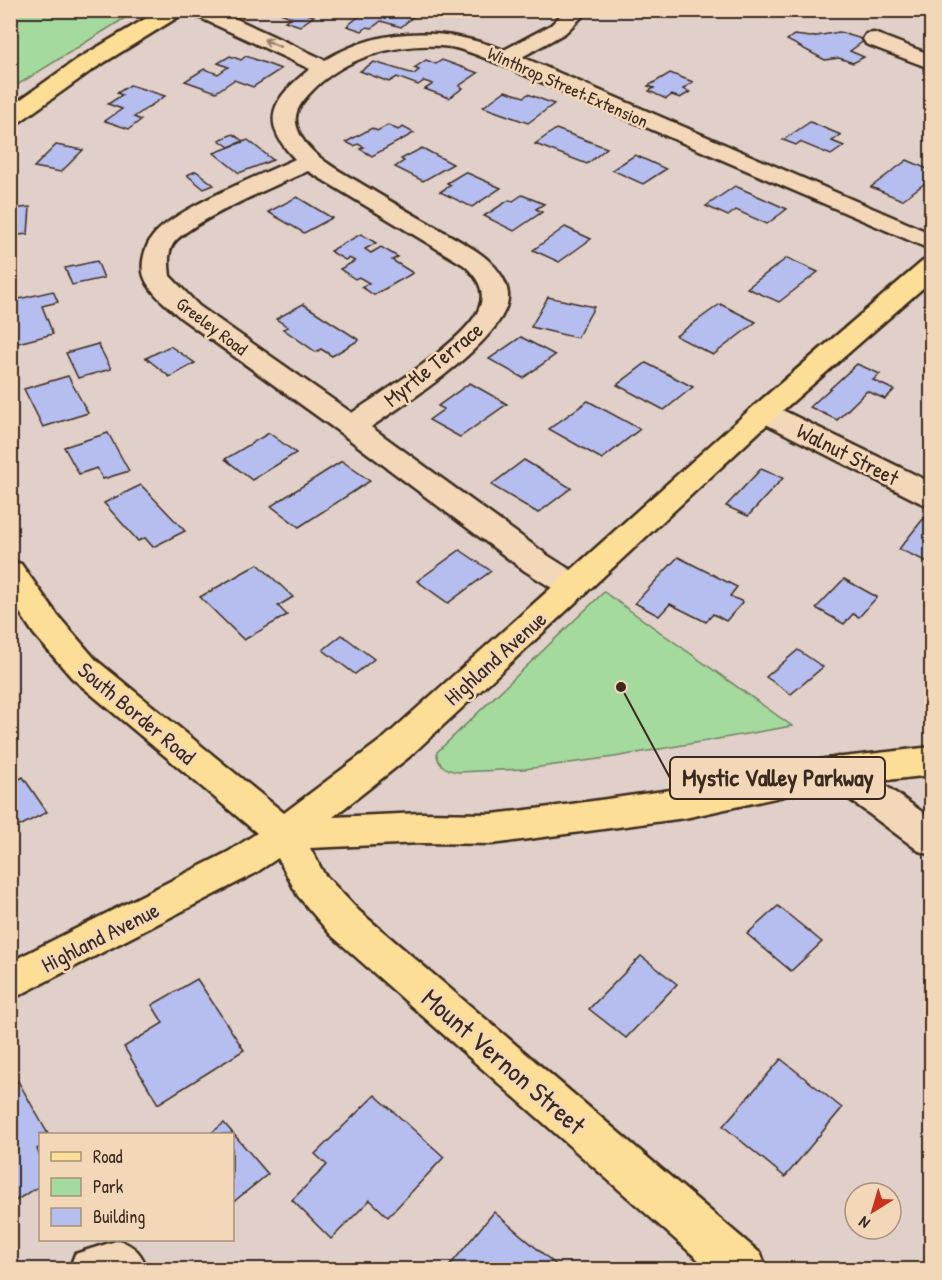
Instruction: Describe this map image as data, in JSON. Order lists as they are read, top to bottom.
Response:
{
  "streets": {
    "main road": ["Highland Avenue", "South Border Road", "Mount Vernon Street"],
    "street": [
      "Winthrop Street Extension",
      "Greeley Road",
      "Myrtle Terrace",
      "Walnut Street"
    ]
  },
  "crossings": [
    ["Winthrop Street Extension", "Myrtle Terrace"],
    ["Greeley Road", "Myrtle Terrace"],
    ["Walnut Street", "Highland Avenue"],
    ["Highland Avenue", "South Border Road"],
    ["Highland Avenue", "Mount Vernon Street"],
    ["South Border Road", "Mount Vernon Street"]
  ],
  "places": ["Mystic Valley Parkway"],
  "legend": ["Road", "Park", "Building"],
  "north": "bottom left"
}
